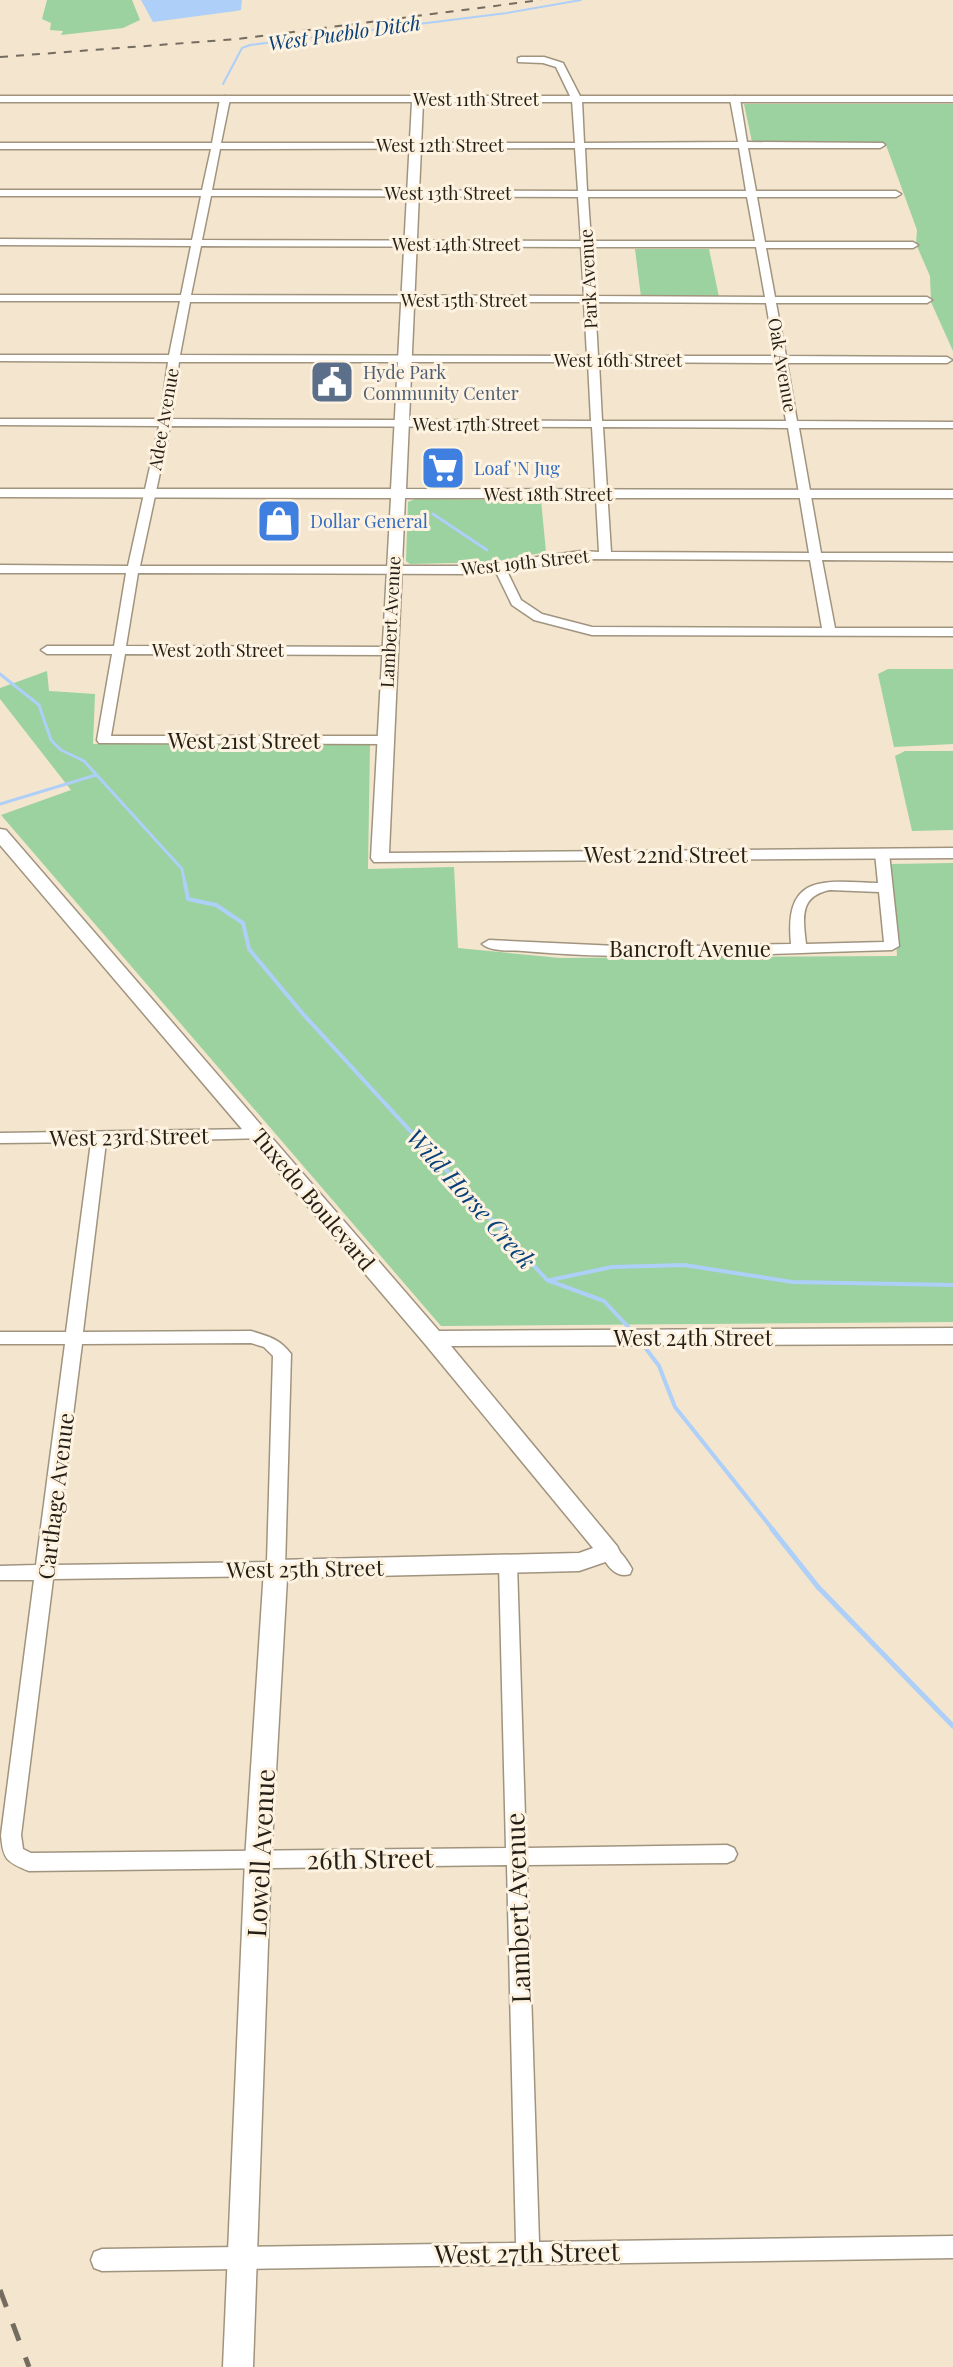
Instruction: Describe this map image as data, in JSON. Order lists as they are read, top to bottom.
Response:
{
  "streets": {
    "street": [
      "West 11th Street",
      "West 12th Street",
      "West 13th Street",
      "West 14th Street",
      "Park Avenue",
      "West 15th Street",
      "West 16th Street",
      "Oak Avenue",
      "Adee Avenue",
      "West 17th Street",
      "West 18th Street",
      "West 19th Street",
      "Lambert Avenue",
      "West 20th Street",
      "West 21st Street",
      "West 22nd Street",
      "Bancroft Avenue",
      "West 23rd Street",
      "Tuxedo Boulevard",
      "West 24th Street",
      "Carthage Avenue",
      "West 25th Street",
      "Lowell Avenue",
      "26th Street",
      "West 27th Street"
    ]
  },
  "crossings": [
    ["West 11th Street", "Park Avenue"],
    ["West 11th Street", "Oak Avenue"],
    ["West 11th Street", "Adee Avenue"],
    ["West 11th Street", "Lambert Avenue"],
    ["West 12th Street", "Park Avenue"],
    ["West 12th Street", "Oak Avenue"],
    ["West 12th Street", "Adee Avenue"],
    ["West 12th Street", "Lambert Avenue"],
    ["West 13th Street", "Park Avenue"],
    ["West 13th Street", "Oak Avenue"],
    ["West 13th Street", "Adee Avenue"],
    ["West 13th Street", "Lambert Avenue"],
    ["West 14th Street", "Park Avenue"],
    ["West 14th Street", "Oak Avenue"],
    ["West 14th Street", "Adee Avenue"],
    ["West 14th Street", "Lambert Avenue"],
    ["Park Avenue", "West 15th Street"],
    ["Park Avenue", "West 16th Street"],
    ["Park Avenue", "West 17th Street"],
    ["Park Avenue", "West 18th Street"],
    ["Park Avenue", "West 19th Street"],
    ["West 15th Street", "Oak Avenue"],
    ["West 15th Street", "Adee Avenue"],
    ["West 15th Street", "Lambert Avenue"],
    ["West 16th Street", "Oak Avenue"],
    ["West 16th Street", "Adee Avenue"],
    ["West 16th Street", "Lambert Avenue"],
    ["Oak Avenue", "West 17th Street"],
    ["Oak Avenue", "West 18th Street"],
    ["Oak Avenue", "West 19th Street"],
    ["Adee Avenue", "West 17th Street"],
    ["Adee Avenue", "West 18th Street"],
    ["Adee Avenue", "West 19th Street"],
    ["Adee Avenue", "West 20th Street"],
    ["Adee Avenue", "West 21st Street"],
    ["West 17th Street", "Lambert Avenue"],
    ["West 18th Street", "Lambert Avenue"],
    ["West 19th Street", "Lambert Avenue"],
    ["Lambert Avenue", "West 20th Street"],
    ["Lambert Avenue", "West 21st Street"],
    ["Lambert Avenue", "West 22nd Street"],
    ["Lambert Avenue", "West 25th Street"],
    ["Lambert Avenue", "26th Street"],
    ["Lambert Avenue", "West 27th Street"],
    ["West 23rd Street", "Tuxedo Boulevard"],
    ["West 23rd Street", "Carthage Avenue"],
    ["Tuxedo Boulevard", "West 24th Street"],
    ["Tuxedo Boulevard", "West 25th Street"],
    ["Carthage Avenue", "West 25th Street"],
    ["Carthage Avenue", "Lowell Avenue"],
    ["Carthage Avenue", "26th Street"],
    ["West 25th Street", "Lowell Avenue"],
    ["Lowell Avenue", "26th Street"],
    ["Lowell Avenue", "West 27th Street"]
  ],
  "water": ["West Pueblo Ditch", "Wild Horse Creek"],
  "places": {
    "public building": ["Hyde Park Community Center"],
    "supermarket": ["Loaf 'N Jug"],
    "shop": ["Dollar General"]
  }
}
